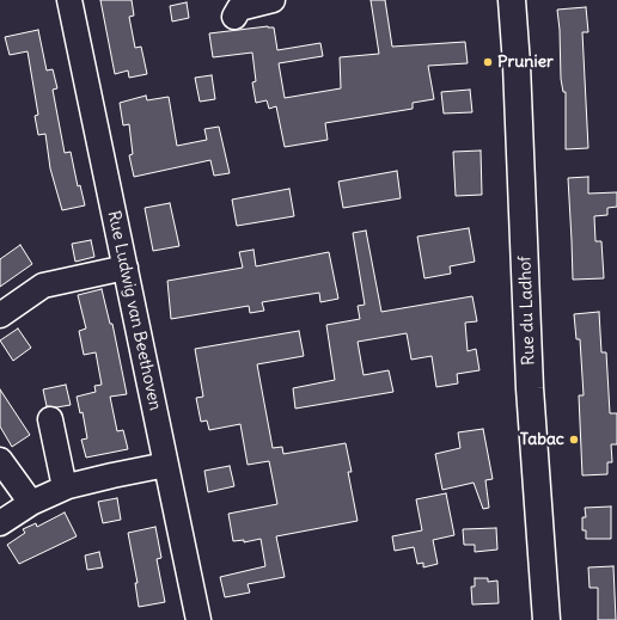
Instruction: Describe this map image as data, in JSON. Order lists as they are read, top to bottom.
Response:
{
  "streets": {
    "main road": ["Rue du Ladhof"],
    "street": ["Rue Ludwig van Beethoven"]
  },
  "places": ["Prunier", "Tabac"]
}
